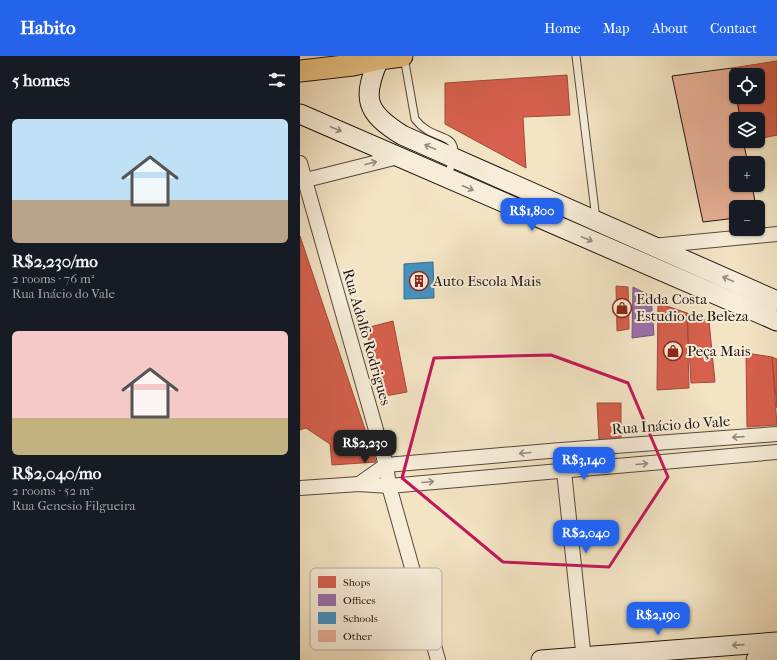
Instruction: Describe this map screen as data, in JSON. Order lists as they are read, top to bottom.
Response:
{
  "streets": {
    "street": ["Rua Adolfo Rodrigues", "Rua Inácio do Vale"]
  },
  "crossings": [
    ["Rua Adolfo Rodrigues", "Rua Inácio do Vale"]
  ],
  "places": {
    "building": ["Auto Escola Mais"],
    "shop": ["Edda Costa Estudio de Beleza", "Peça Mais"]
  },
  "legend": [
    "Shops",
    "Offices",
    "Schools",
    "Other"
  ],
  "page": {
    "header": "Habito",
    "nav": [
      "Home",
      "Map",
      "About",
      "Contact"
    ],
    "heading": "5 homes",
    "map_buttons": ["+", "−"],
    "list": [
      {
        "name": "R$2,230/mo",
        "note": "2 rooms · 76 m² · Rua Inácio do Vale"
      },
      {
        "name": "R$2,040/mo",
        "note": "2 rooms · 52 m² · Rua Genesio Filgueira"
      }
    ],
    "price": [
      "R$1,800",
      "R$2,230",
      "R$3,140",
      "R$2,040",
      "R$2,190"
    ]
  }
}
